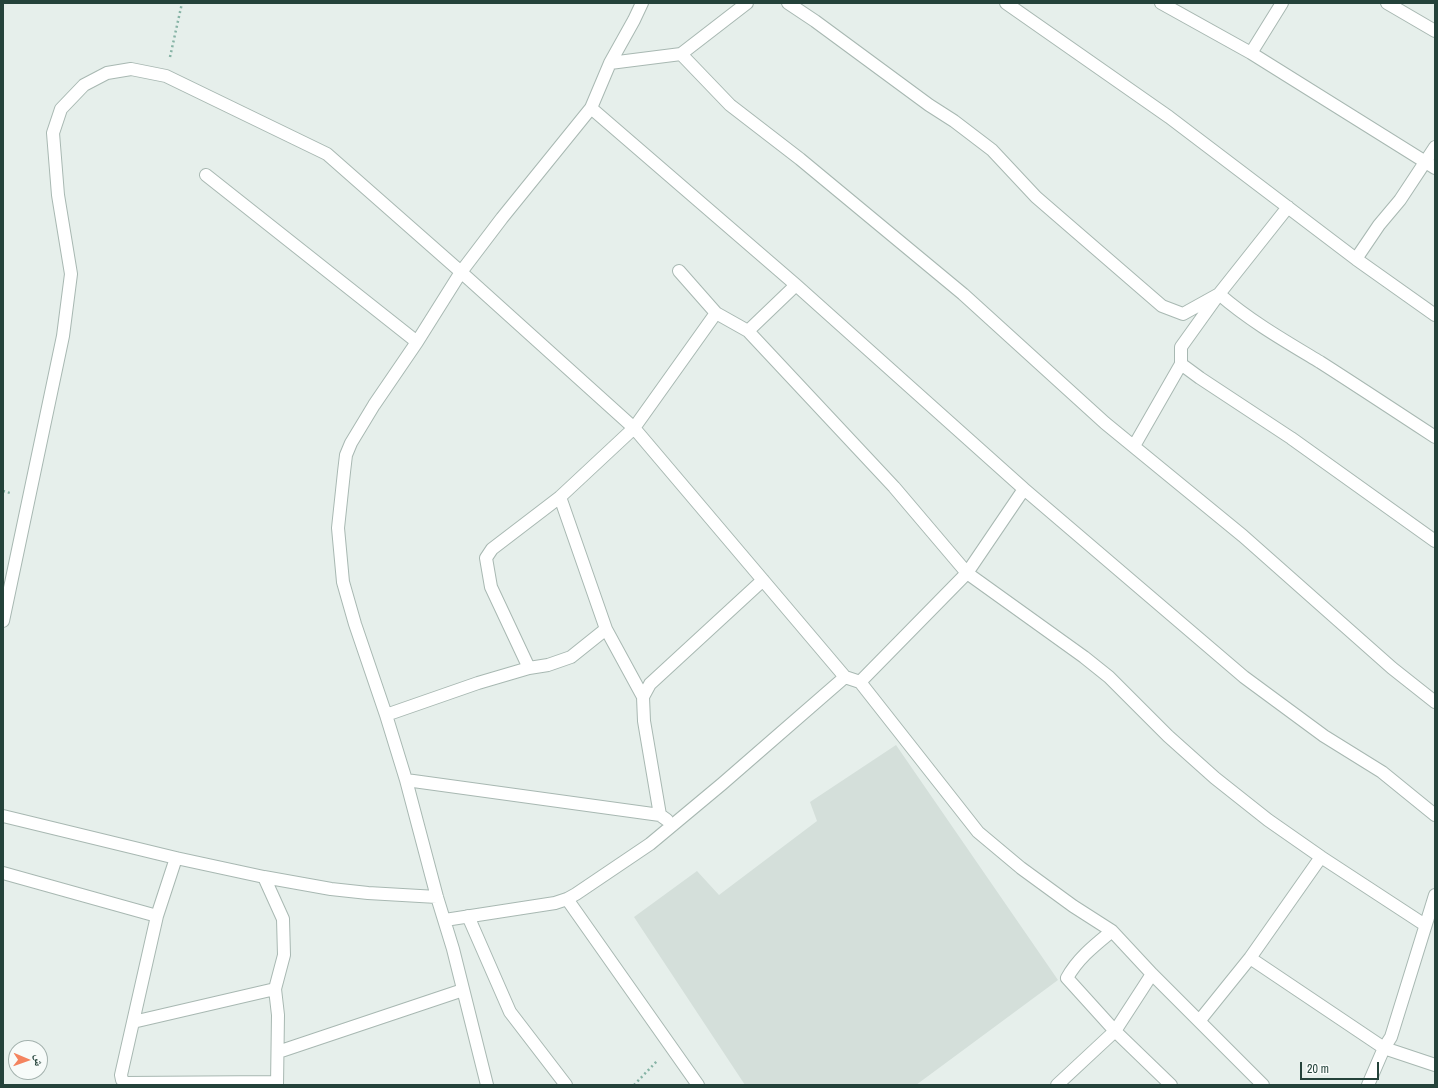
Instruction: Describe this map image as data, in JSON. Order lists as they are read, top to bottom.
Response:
{
  "scale_bar": "20 m",
  "north": "right"
}
